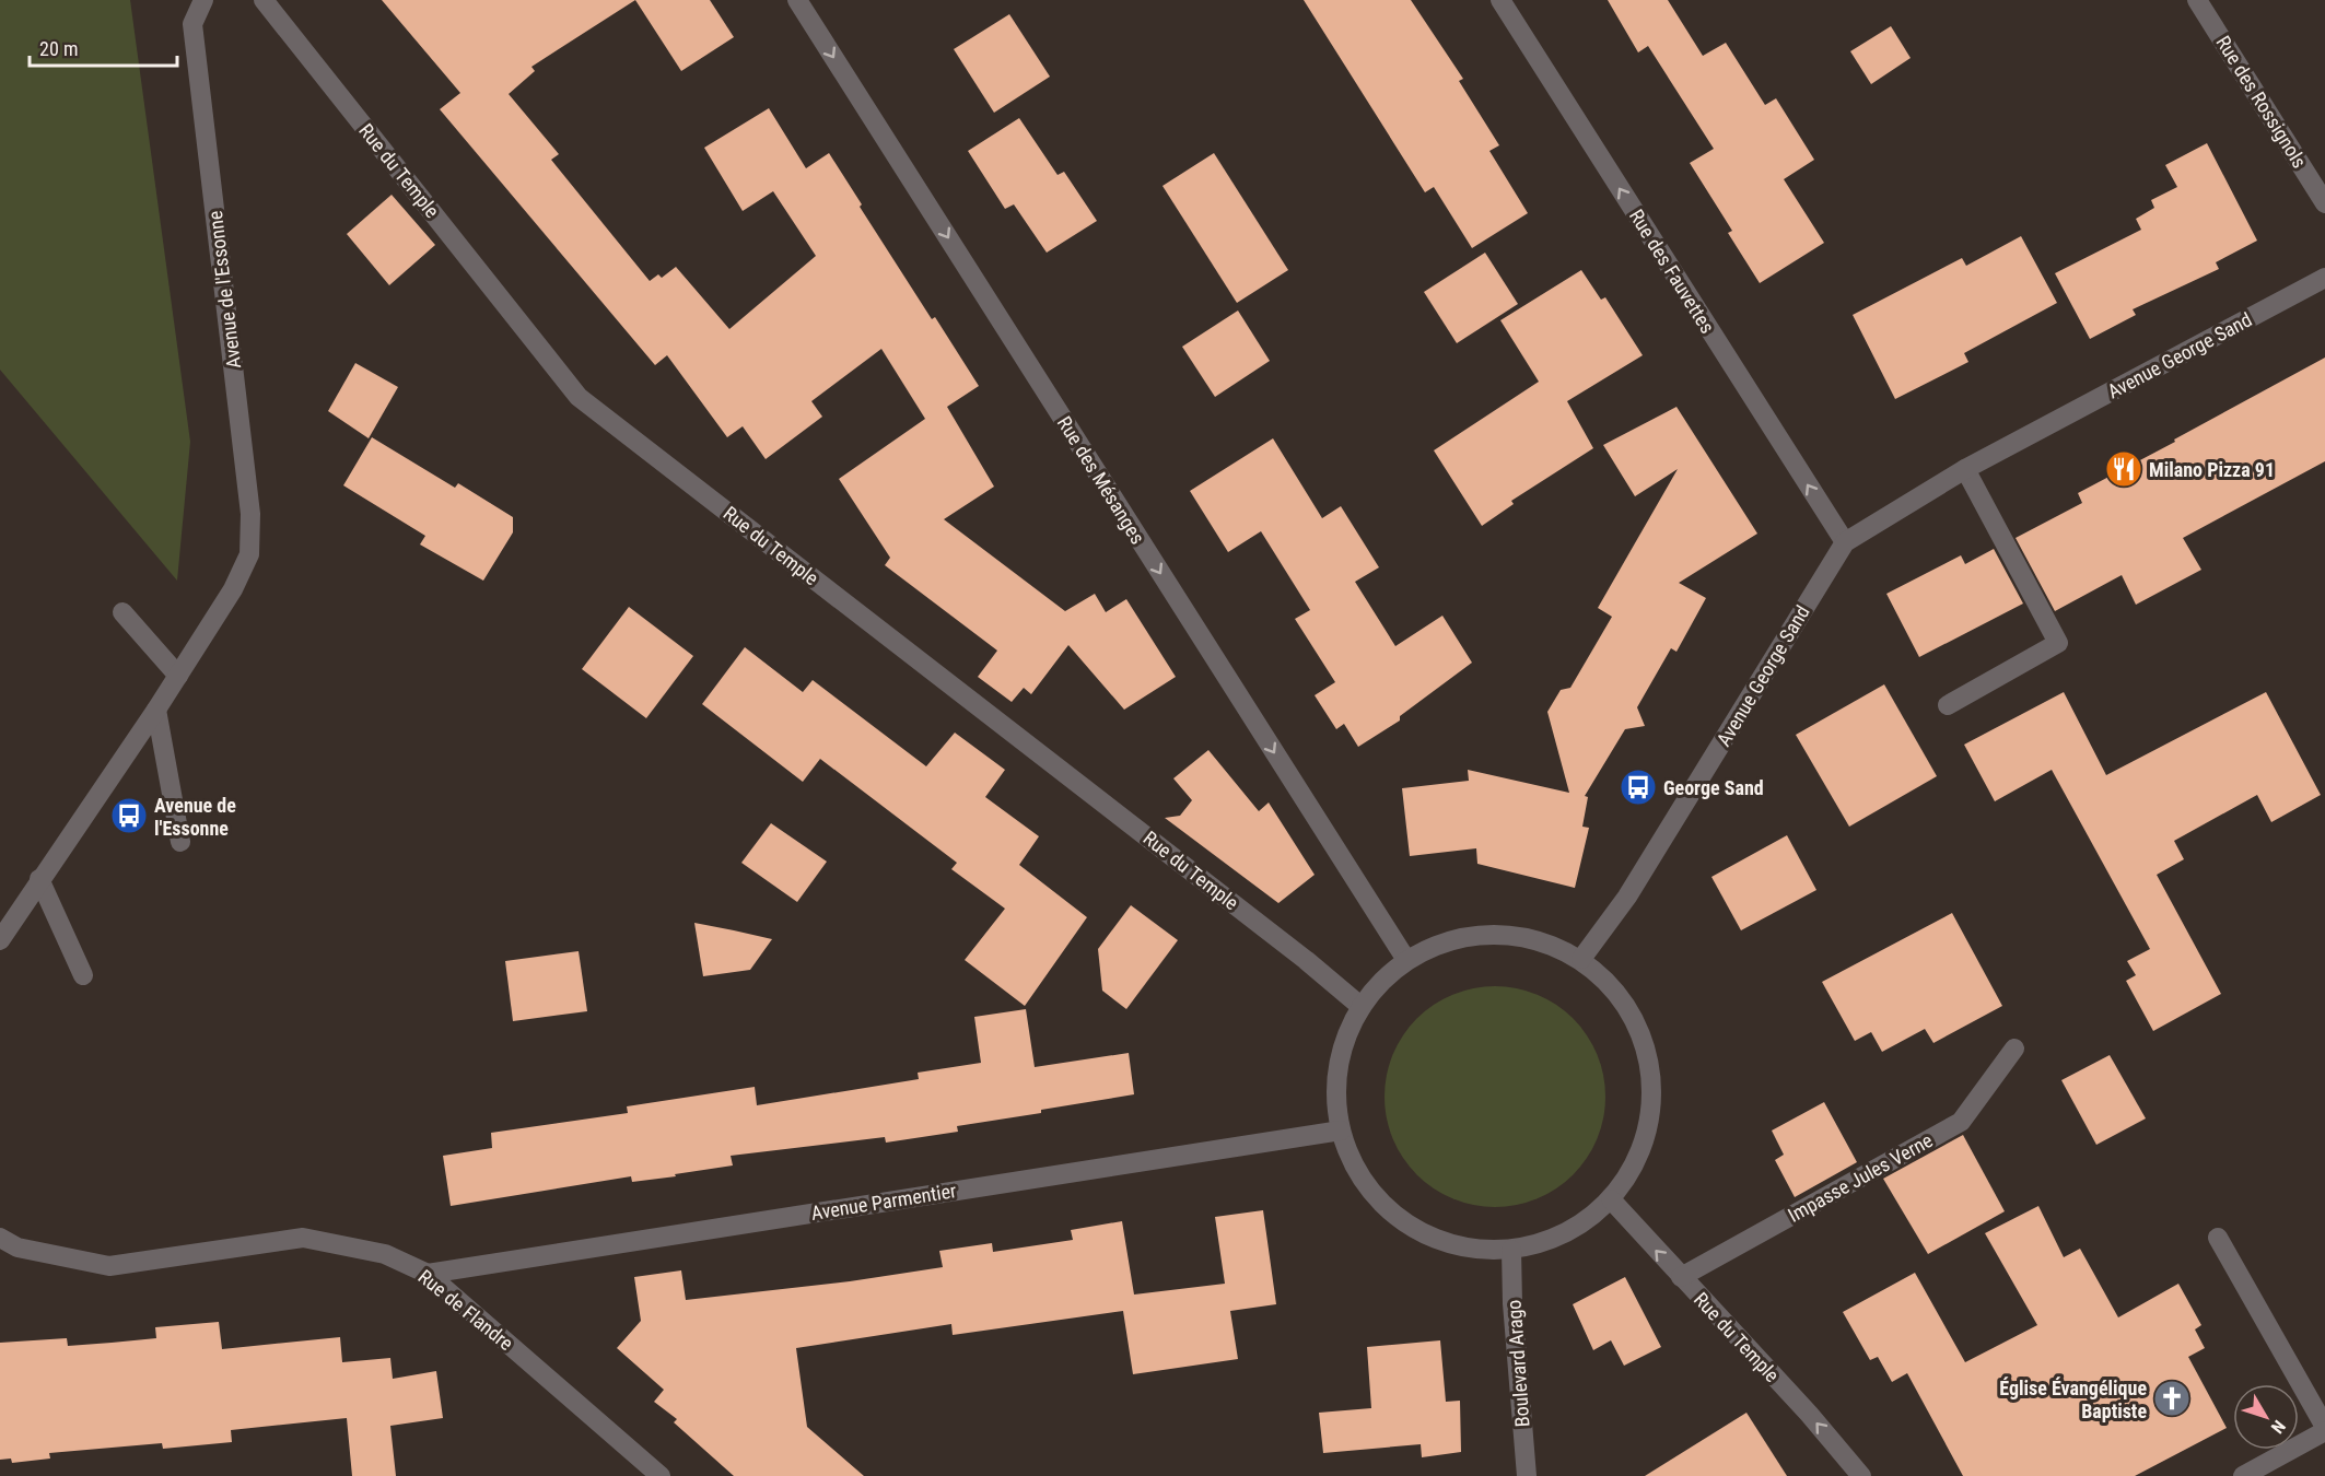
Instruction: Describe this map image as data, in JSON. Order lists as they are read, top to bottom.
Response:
{
  "streets": {
    "street": [
      "Rue des Rossignols",
      "Rue du Temple",
      "Rue des Fauvettes",
      "Avenue de l'Essonne",
      "Avenue George Sand",
      "Rue des Mésanges",
      "Impasse Jules Verne",
      "Avenue Parmentier",
      "Rue de Flandre",
      "Boulevard Arago"
    ]
  },
  "crossings": [
    ["Rue du Temple", "Impasse Jules Verne"],
    ["Rue des Fauvettes", "Avenue George Sand"],
    ["Avenue Parmentier", "Rue de Flandre"]
  ],
  "one_way": ["Rue des Fauvettes", "Rue des Mésanges"],
  "places": {
    "restaurant": ["Milano Pizza 91"],
    "bus stop": ["George Sand", "Avenue de l'Essonne"],
    "church": ["Église Évangélique Baptiste"]
  },
  "scale_bar": "20 m",
  "north": "bottom right"
}
